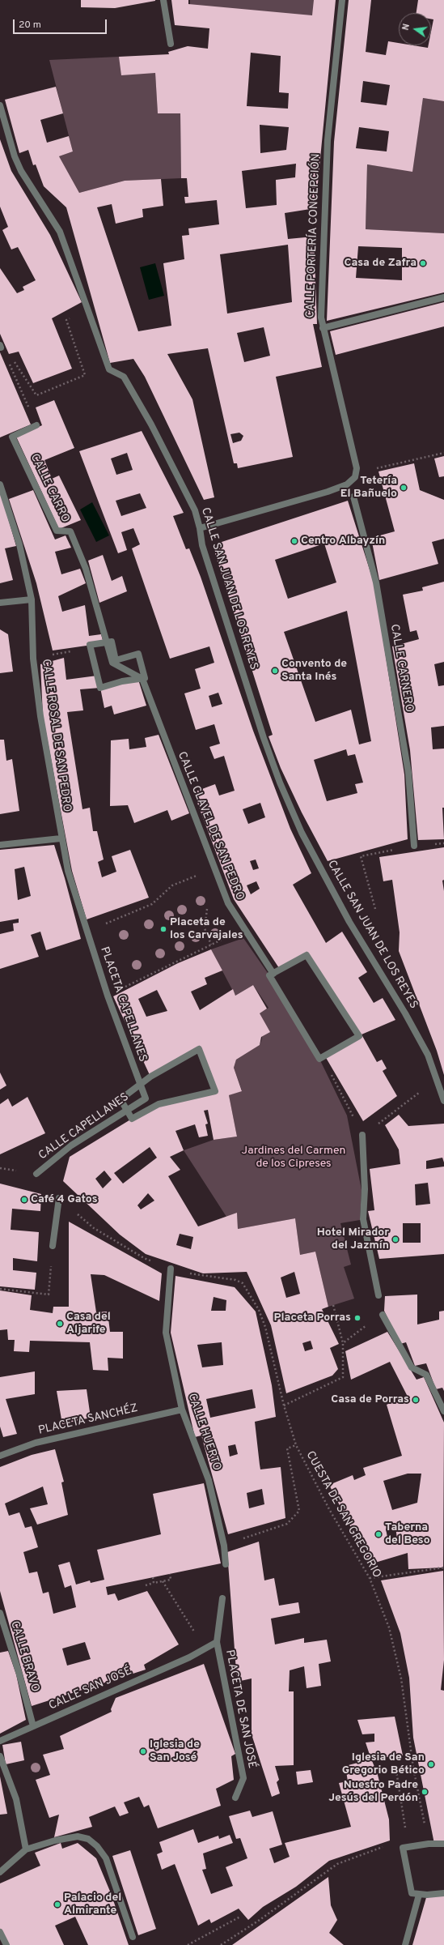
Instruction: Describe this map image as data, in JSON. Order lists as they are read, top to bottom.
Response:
{
  "streets": {
    "street": [
      "CALLE PORTERÍA CONCEPCIÓN",
      "CALLE CARRO",
      "CALLE SAN JUAN DE LOS REYES",
      "CALLE CARNERO",
      "CALLE ROSAL DE SAN PEDRO",
      "CALLE CLAVEL DE SAN PEDRO",
      "PLACETA CAPELLANES",
      "CALLE CAPELLANES",
      "PLACETA SANCHÉZ",
      "CALLE HUERTO",
      "CALLE BRAVO",
      "CALLE SAN JOSÉ",
      "PLACETA DE SAN JOSÉ"
    ],
    "path": ["CUESTA DE SAN GREGORIO"]
  },
  "crossings": [
    ["CALLE PORTERÍA CONCEPCIÓN", "CALLE SAN JUAN DE LOS REYES"],
    ["CALLE CARRO", "CALLE CLAVEL DE SAN PEDRO"],
    ["CALLE ROSAL DE SAN PEDRO", "PLACETA CAPELLANES"],
    ["PLACETA CAPELLANES", "CALLE CAPELLANES"],
    ["PLACETA SANCHÉZ", "CALLE HUERTO"],
    ["CALLE HUERTO", "CUESTA DE SAN GREGORIO"],
    ["CALLE BRAVO", "CALLE SAN JOSÉ"],
    ["CALLE SAN JOSÉ", "PLACETA DE SAN JOSÉ"]
  ],
  "parks": ["Jardines del Carmen de los Cipreses"],
  "places": [
    "Casa de Zafra",
    "Tetería El Bañuelo",
    "Centro Albayzín",
    "Convento de Santa Inés",
    "Placeta de los Carvajales",
    "Café 4 Gatos",
    "Hotel Mirador del Jazmín",
    "Placeta Porras",
    "Casa del Aljarife",
    "Casa de Porras",
    "Taberna del Beso",
    "Iglesia de San José",
    "Iglesia de San Gregorio Bético",
    "Nuestro Padre Jesús del Perdón",
    "Palacio del Almirante"
  ],
  "scale_bar": "20 m",
  "north": "left"
}
